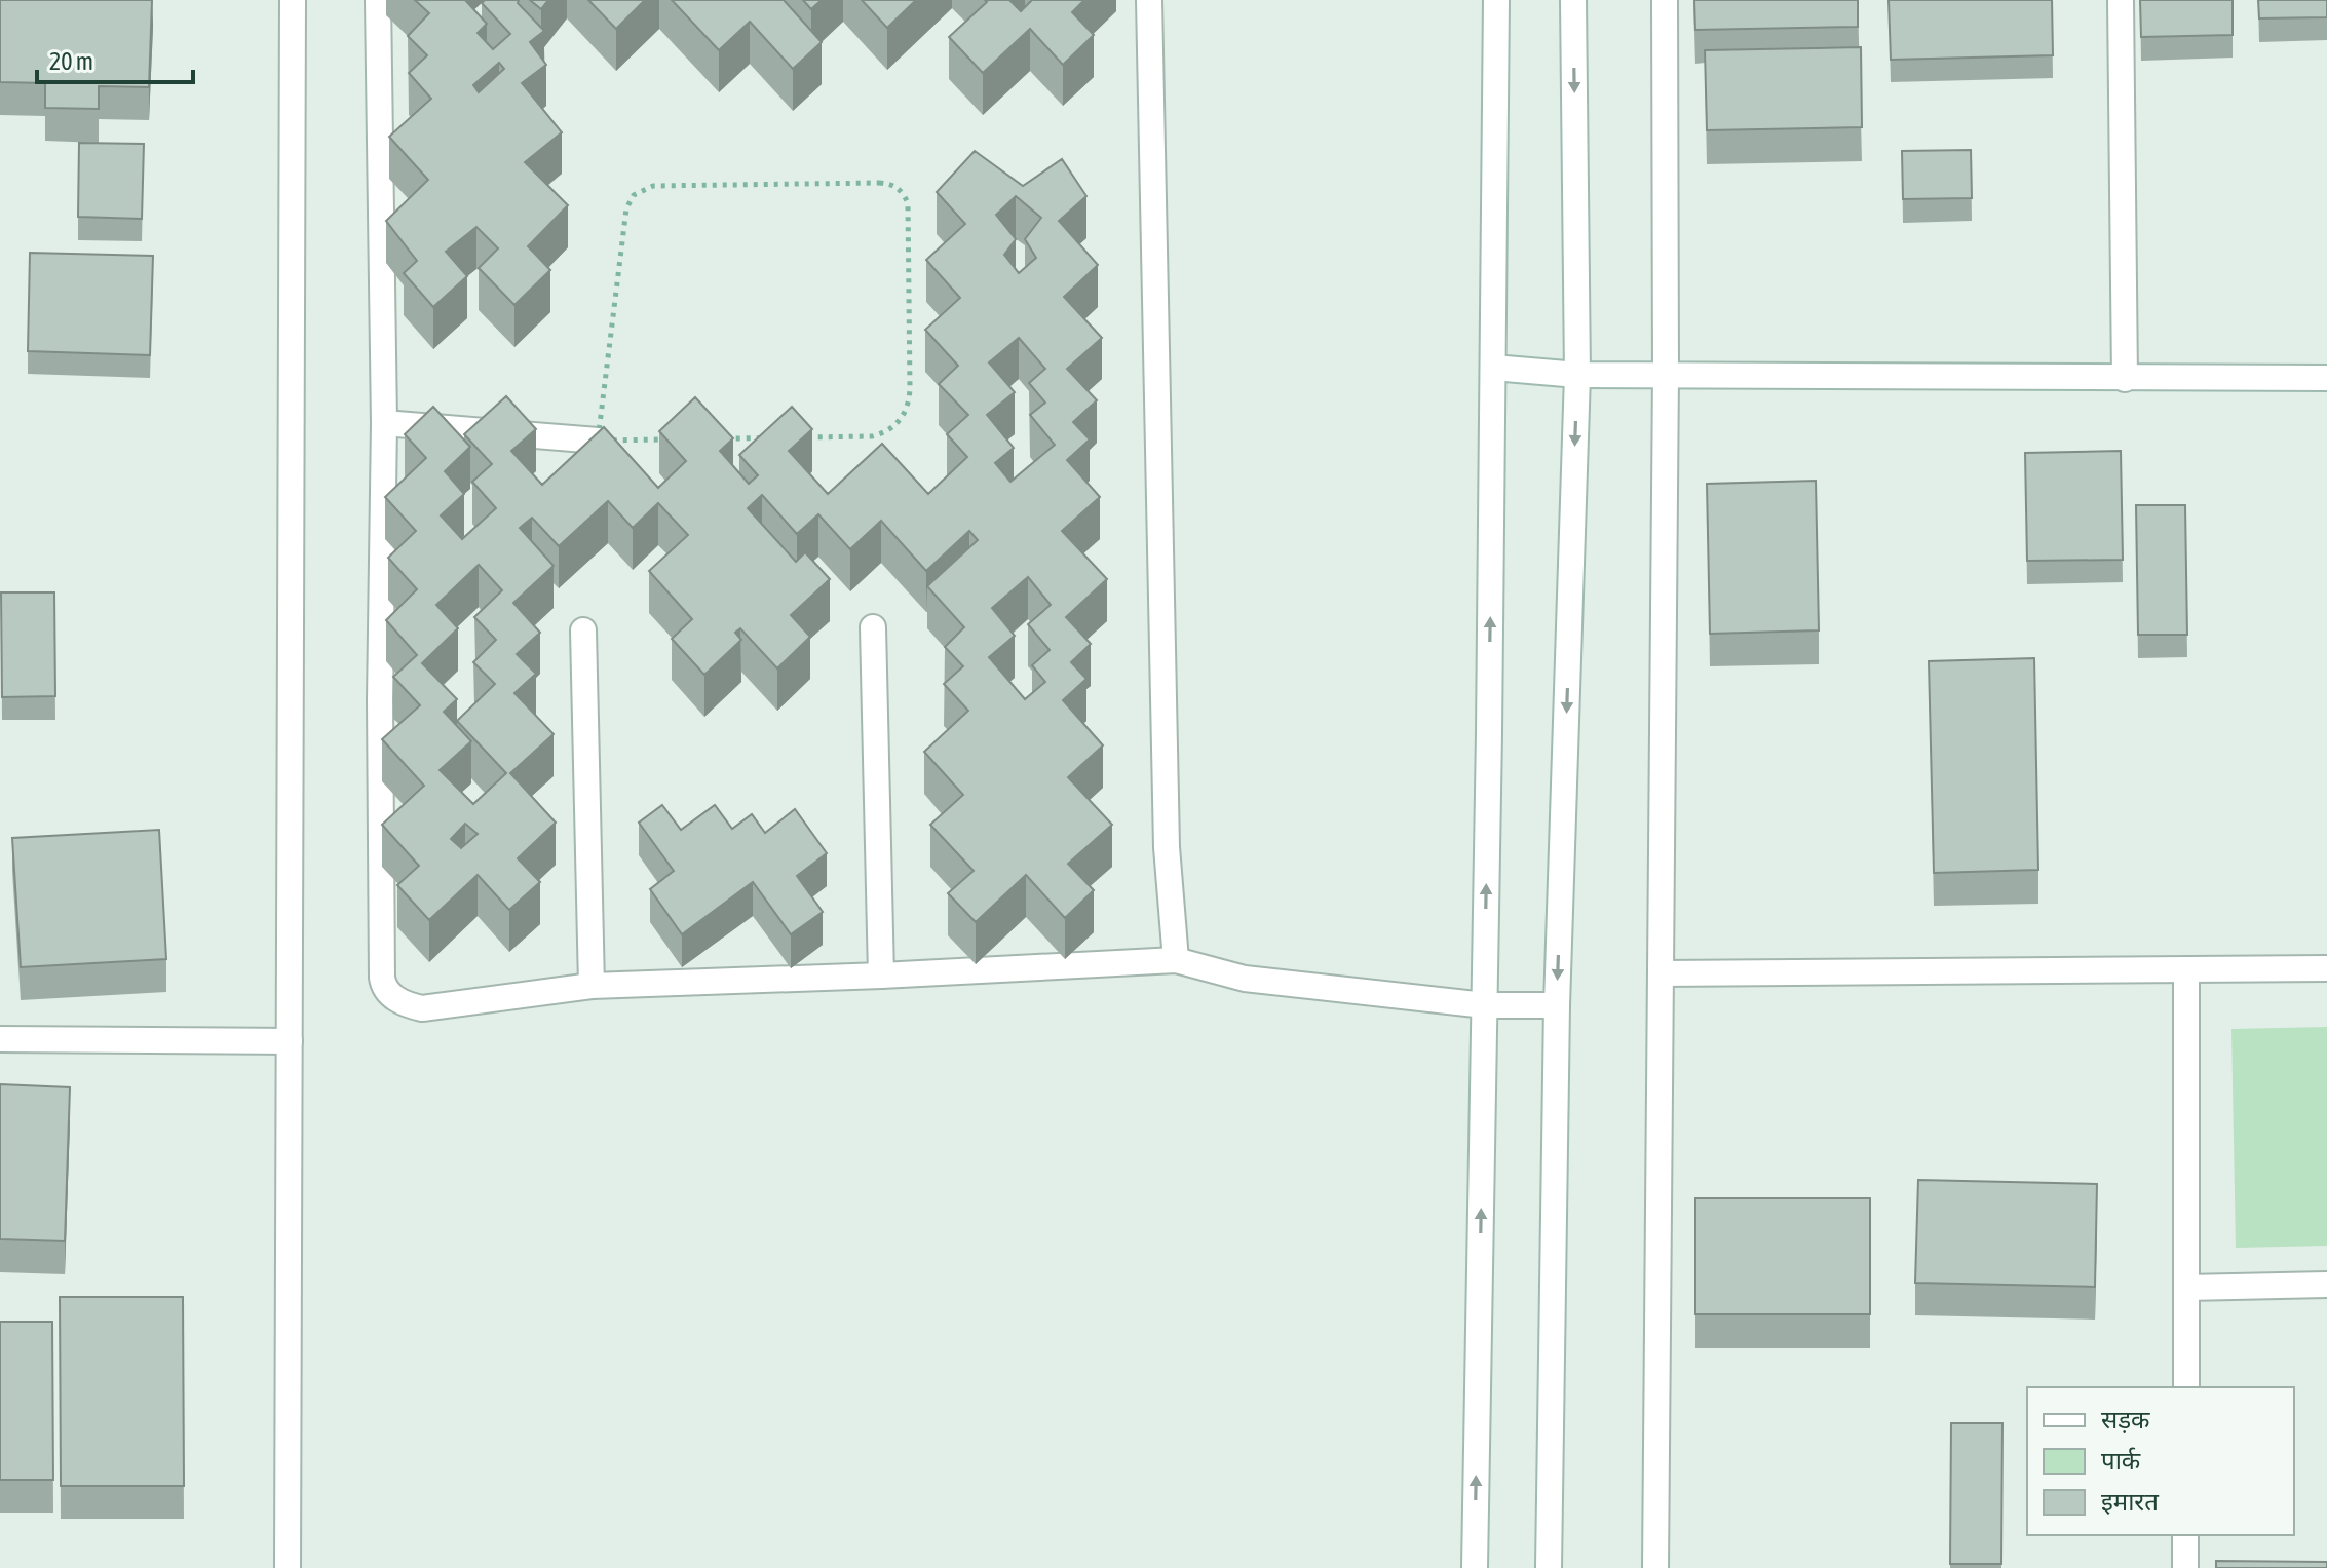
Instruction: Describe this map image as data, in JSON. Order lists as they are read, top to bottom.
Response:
{
  "legend": ["सड़क", "पार्क", "इमारत"],
  "scale_bar": "20 m"
}
